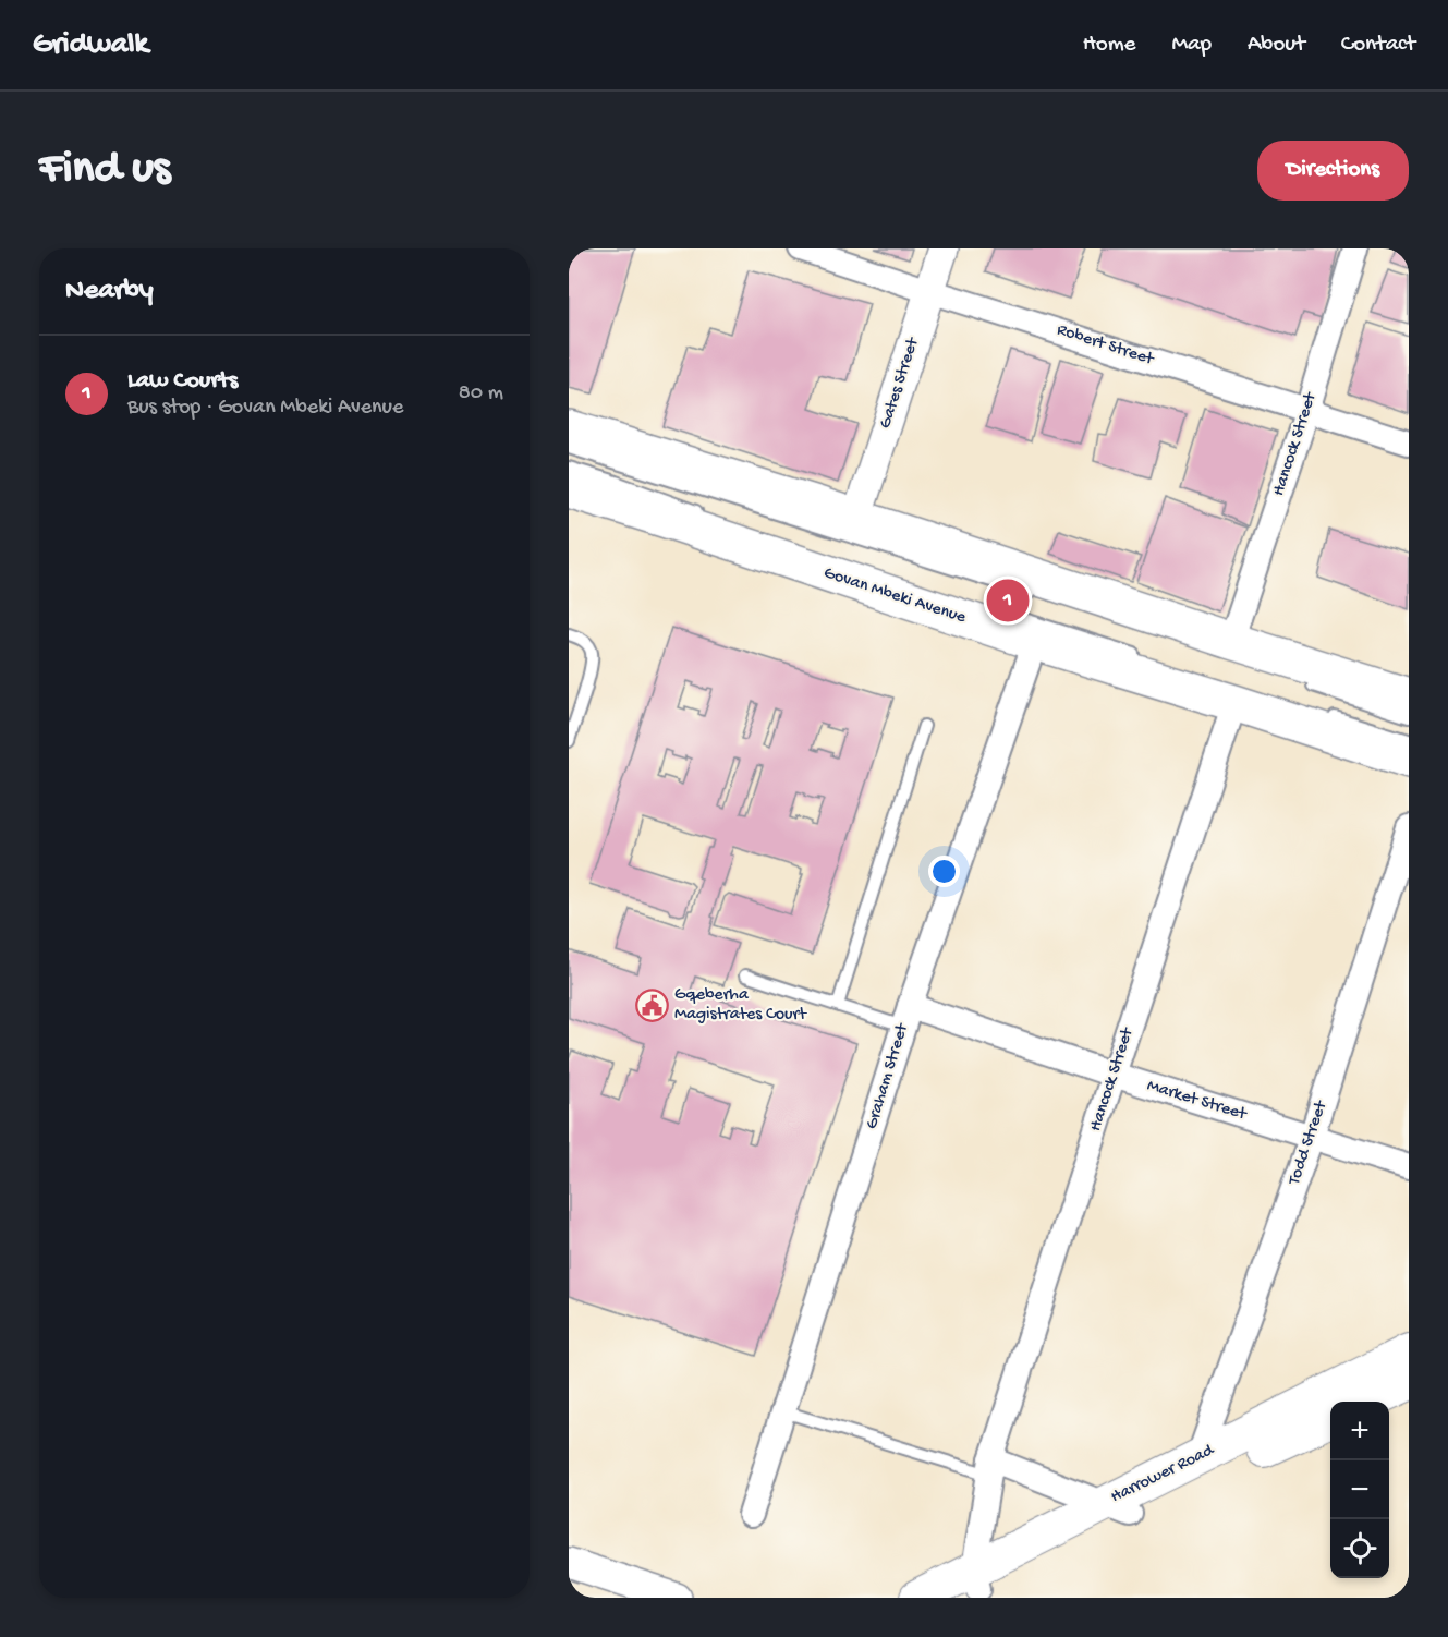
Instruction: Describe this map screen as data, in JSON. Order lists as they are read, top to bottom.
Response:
{
  "streets": {
    "main road": ["Govan Mbeki Avenue", "Harrower Road"],
    "street": [
      "Robert Street",
      "Gates Street",
      "Hancock Street",
      "Graham Street",
      "Market Street",
      "Todd Street"
    ]
  },
  "crossings": [
    ["Robert Street", "Gates Street"],
    ["Robert Street", "Hancock Street"],
    ["Hancock Street", "Govan Mbeki Avenue"],
    ["Hancock Street", "Market Street"],
    ["Hancock Street", "Harrower Road"],
    ["Govan Mbeki Avenue", "Graham Street"],
    ["Graham Street", "Market Street"],
    ["Market Street", "Todd Street"],
    ["Todd Street", "Harrower Road"]
  ],
  "places": {
    "public building": ["Gqeberha Magistrates Court"]
  },
  "page": {
    "header": "Gridwalk",
    "nav": [
      "Home",
      "Map",
      "About",
      "Contact"
    ],
    "buttons": "Directions",
    "title": "Find us",
    "heading": "Nearby",
    "list": [
      {
        "mark": "1",
        "name": "Law Courts",
        "note": "Bus stop · Govan Mbeki Avenue",
        "value": "80 m"
      }
    ],
    "pins": "1",
    "map_buttons": ["+", "−"]
  }
}
